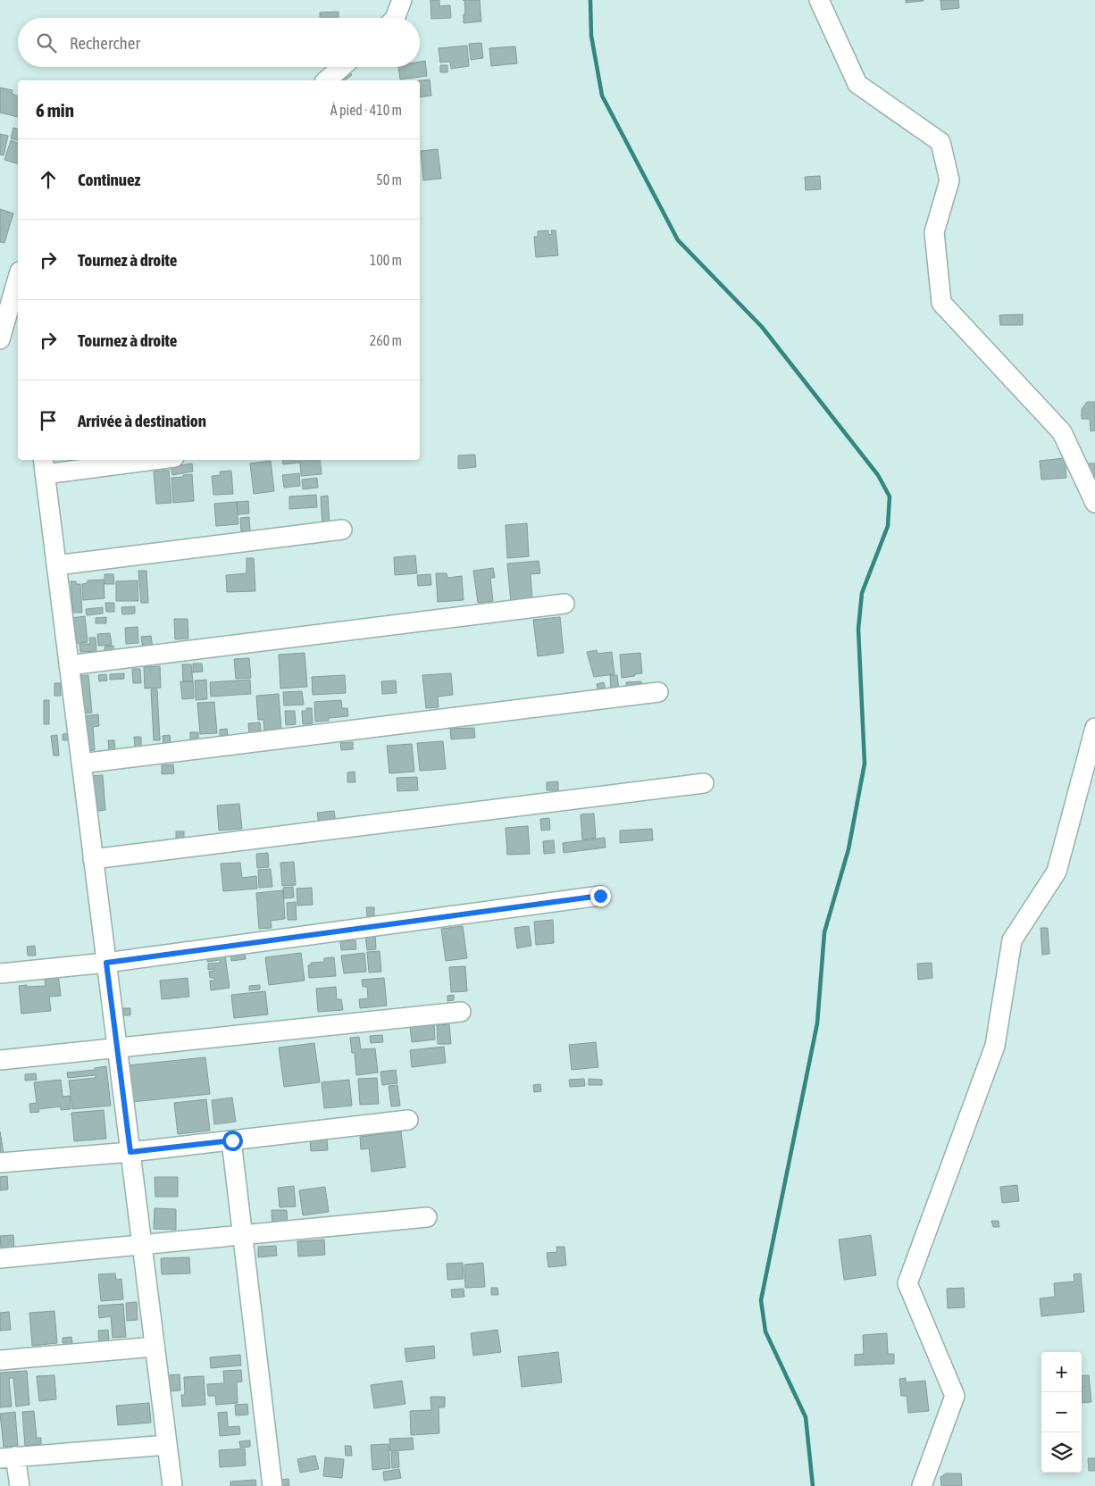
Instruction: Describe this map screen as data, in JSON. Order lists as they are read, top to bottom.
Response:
{
  "page": {
    "search": "Rechercher",
    "heading": ["6 min", "À pied · 410 m"],
    "list": [
      ["Continuez", "50 m"],
      ["Tournez à droite", "100 m"],
      ["Tournez à droite", "260 m"],
      "Arrivée à destination"
    ],
    "map_buttons": ["+", "−"]
  }
}
